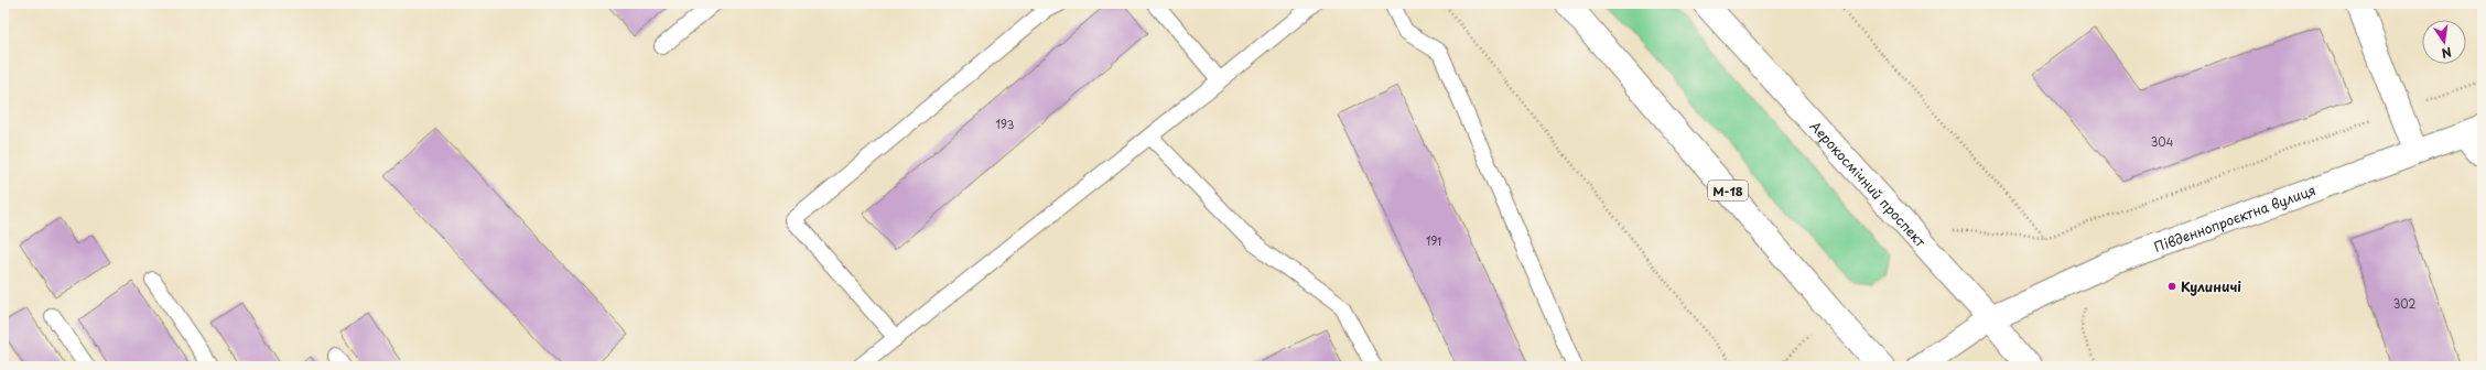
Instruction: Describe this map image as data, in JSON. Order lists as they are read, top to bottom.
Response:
{
  "streets": {
    "main road": ["Аерокосмічний проспект", "М-18", "Південнопроєктна вулиця"]
  },
  "crossings": [
    ["Аерокосмічний проспект", "Південнопроєктна вулиця"]
  ],
  "places": ["Кулиничі"],
  "house_numbers": [
    "193",
    "304",
    "191",
    "302"
  ],
  "north": "bottom"
}
